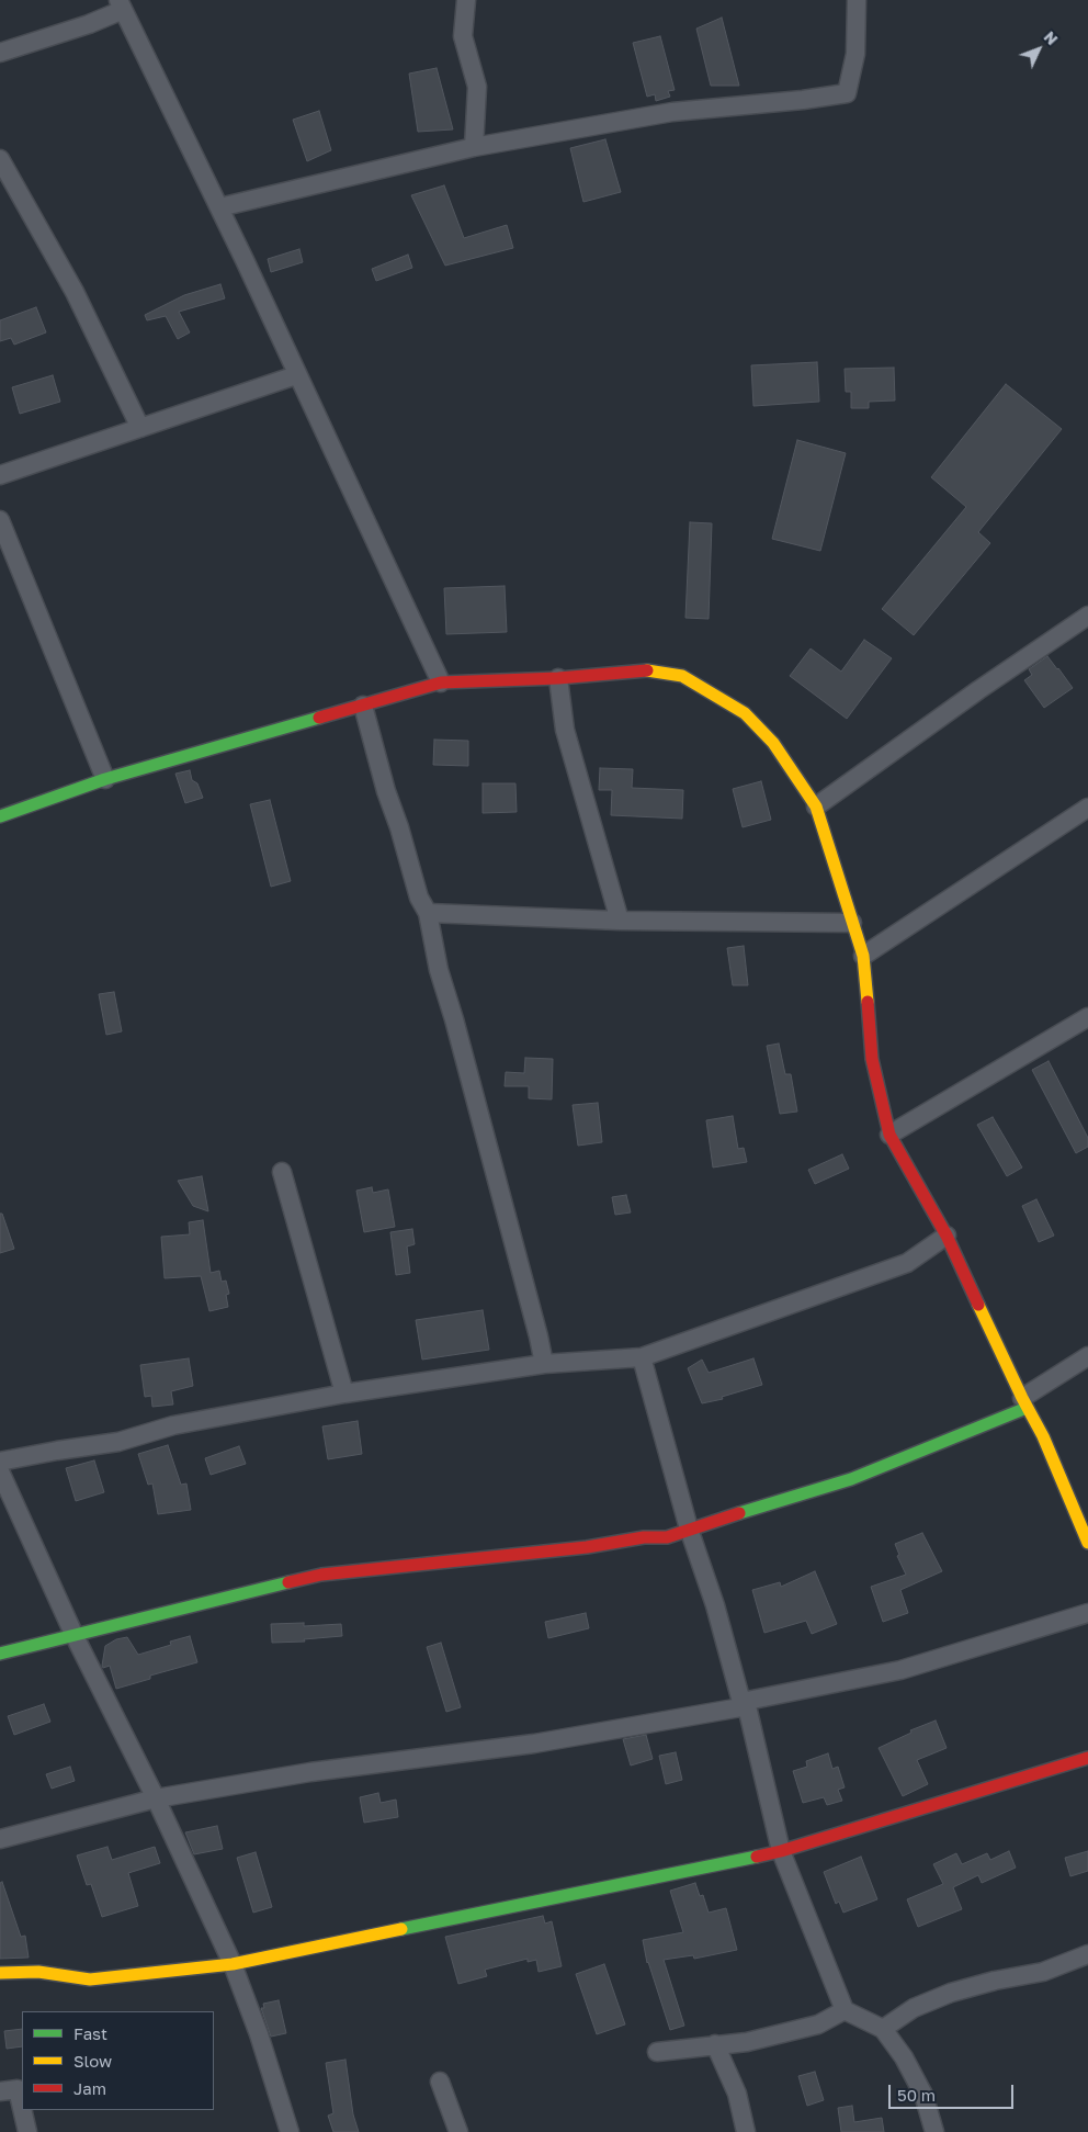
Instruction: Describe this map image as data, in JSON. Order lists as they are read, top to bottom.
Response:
{
  "legend": ["Fast", "Slow", "Jam"],
  "scale_bar": "50 m",
  "north": "top right"
}
